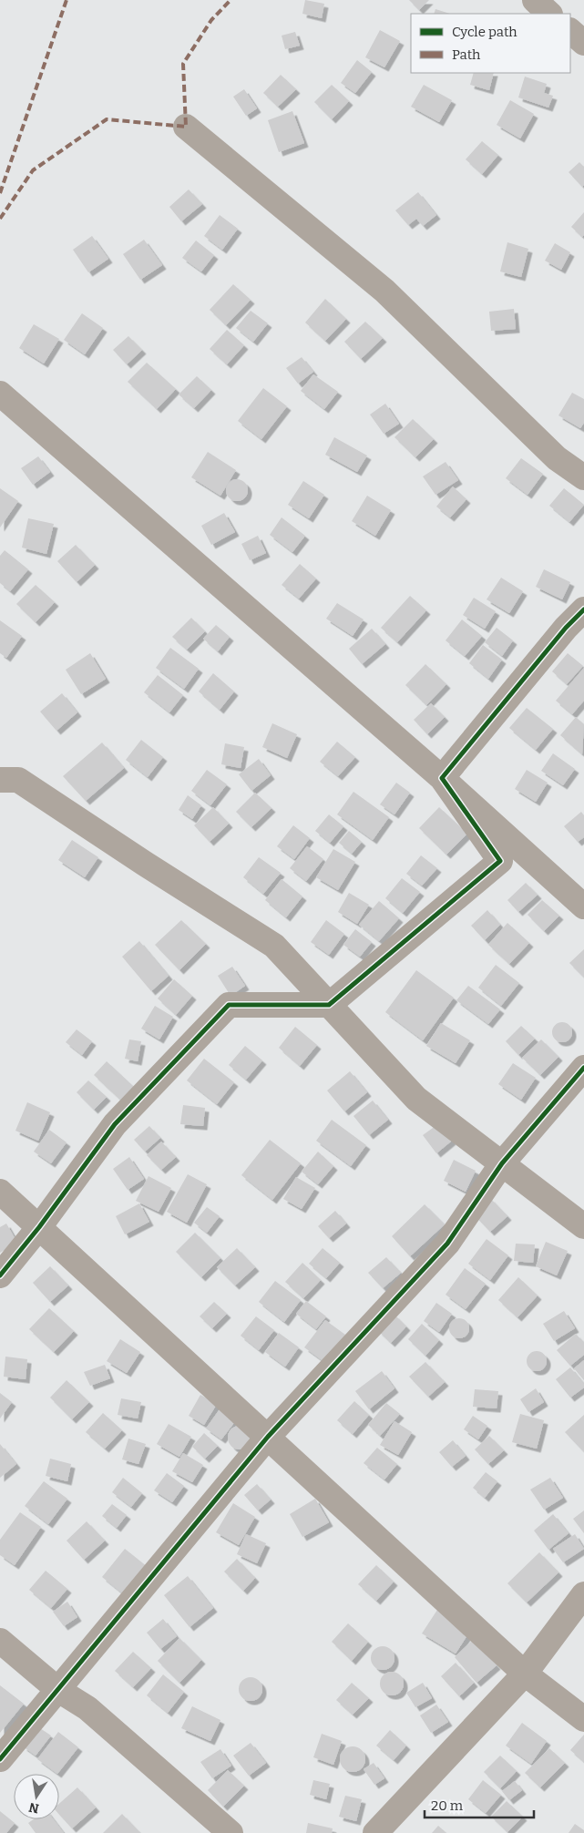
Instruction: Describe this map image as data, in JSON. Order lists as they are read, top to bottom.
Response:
{
  "legend": ["Cycle path", "Path"],
  "scale_bar": "20 m",
  "north": "bottom"
}
